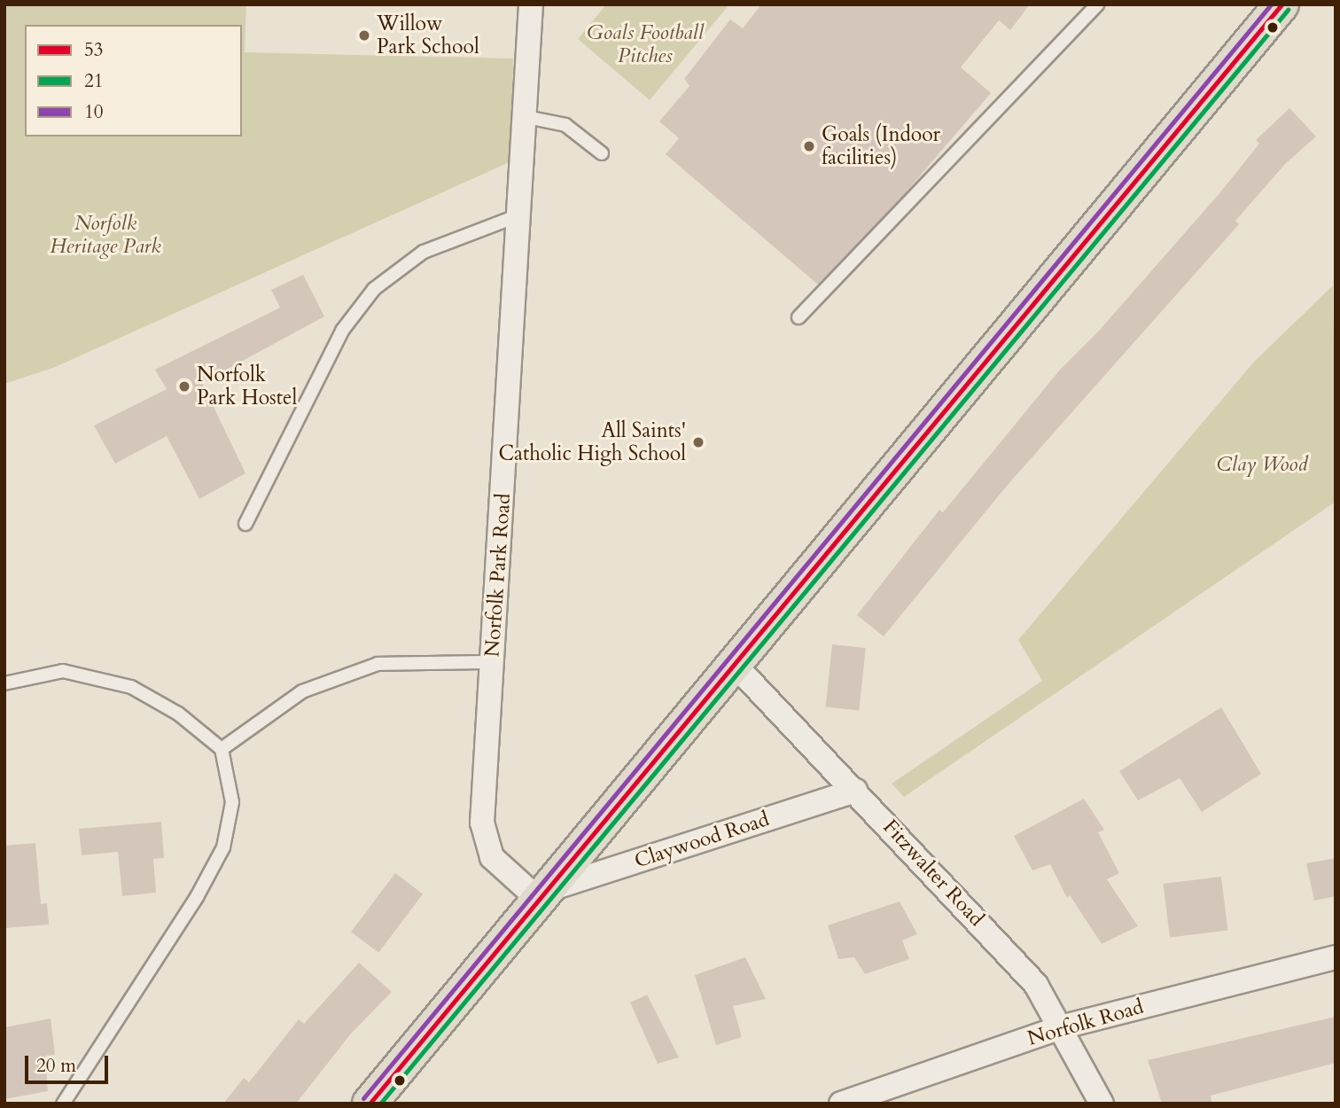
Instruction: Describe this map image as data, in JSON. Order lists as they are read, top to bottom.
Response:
{
  "streets": {
    "street": [
      "Norfolk Park Road",
      "Claywood Road",
      "Fitzwalter Road",
      "Norfolk Road"
    ]
  },
  "crossings": [
    ["Norfolk Park Road", "Claywood Road"],
    ["Claywood Road", "Fitzwalter Road"],
    ["Fitzwalter Road", "Norfolk Road"]
  ],
  "parks": ["Goals Football Pitches", "Norfolk Heritage Park", "Clay Wood"],
  "places": [
    "Willow Park School",
    "Goals (Indoor facilities)",
    "Norfolk Park Hostel",
    "All Saints' Catholic High School"
  ],
  "lines": ["transit line 53", "transit line 10", "transit line 21"],
  "legend": ["53", "21", "10"],
  "scale_bar": "20 m"
}
